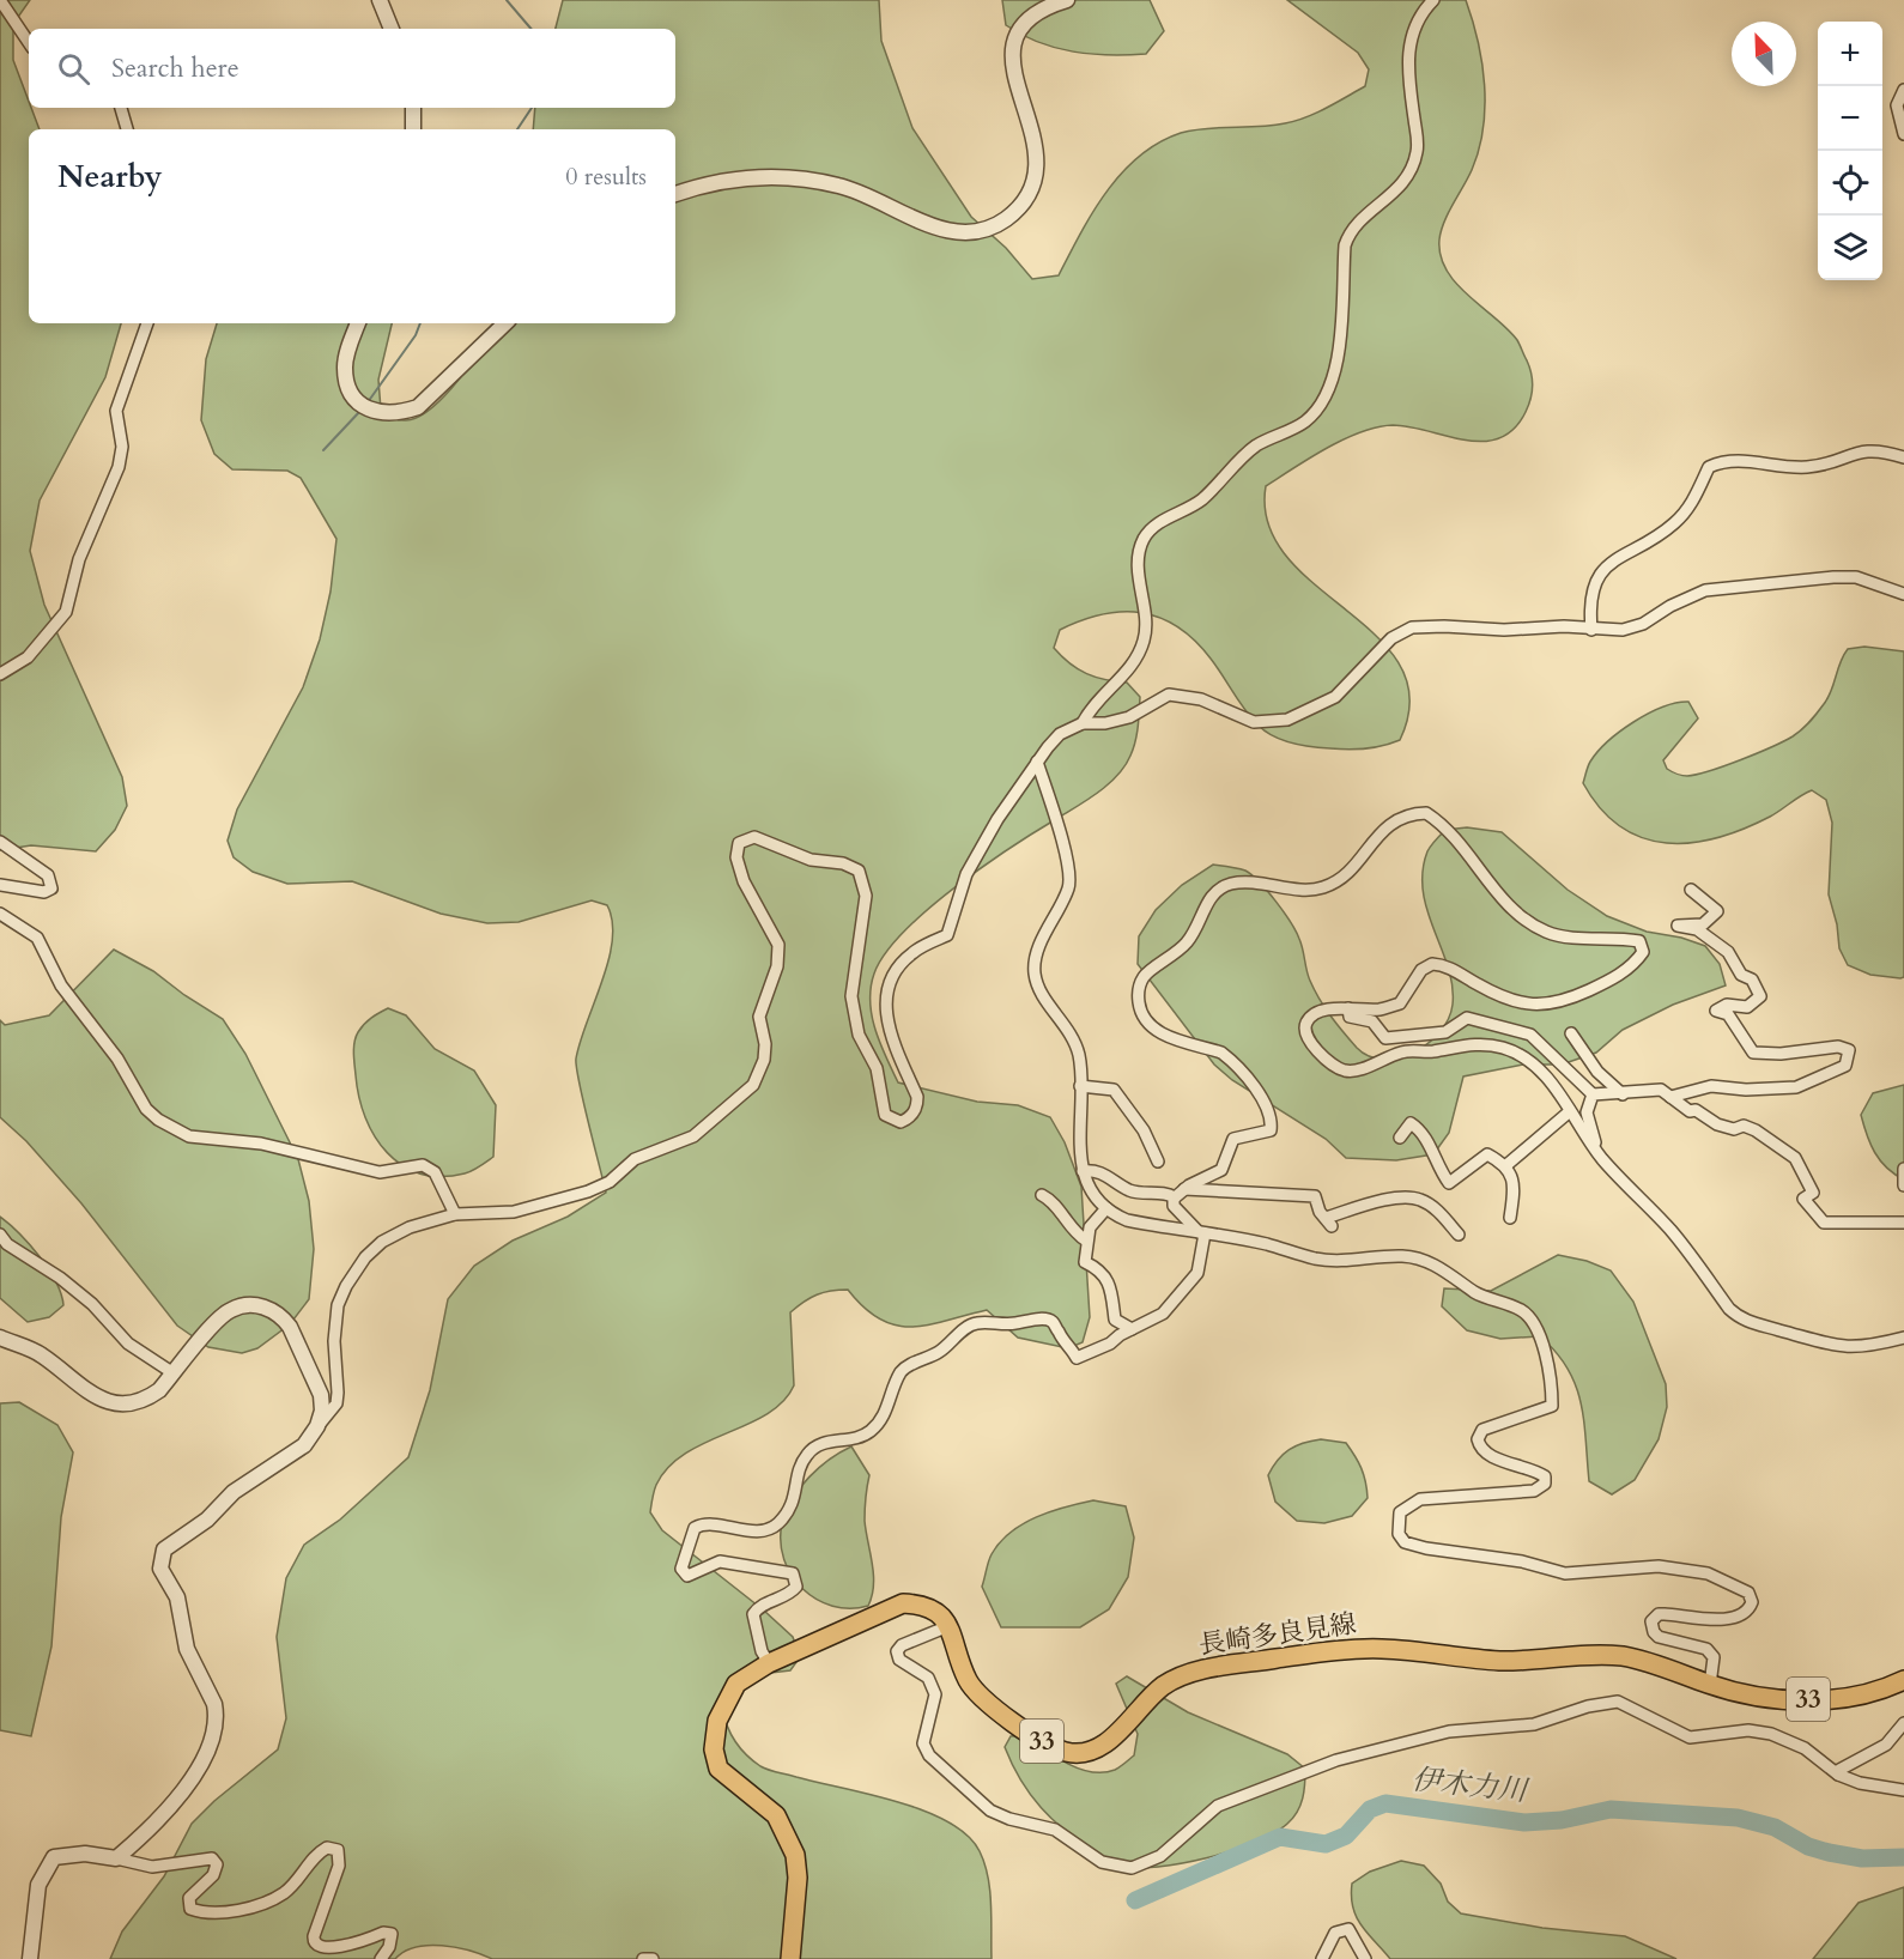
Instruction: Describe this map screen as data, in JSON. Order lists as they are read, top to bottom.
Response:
{
  "streets": {
    "main road": ["長崎多良見線", "33"]
  },
  "water": ["伊木力川"],
  "north": "top left",
  "page": {
    "map_buttons": ["+", "−"],
    "search": "Search here",
    "heading": ["Nearby", "0 results"]
  }
}
